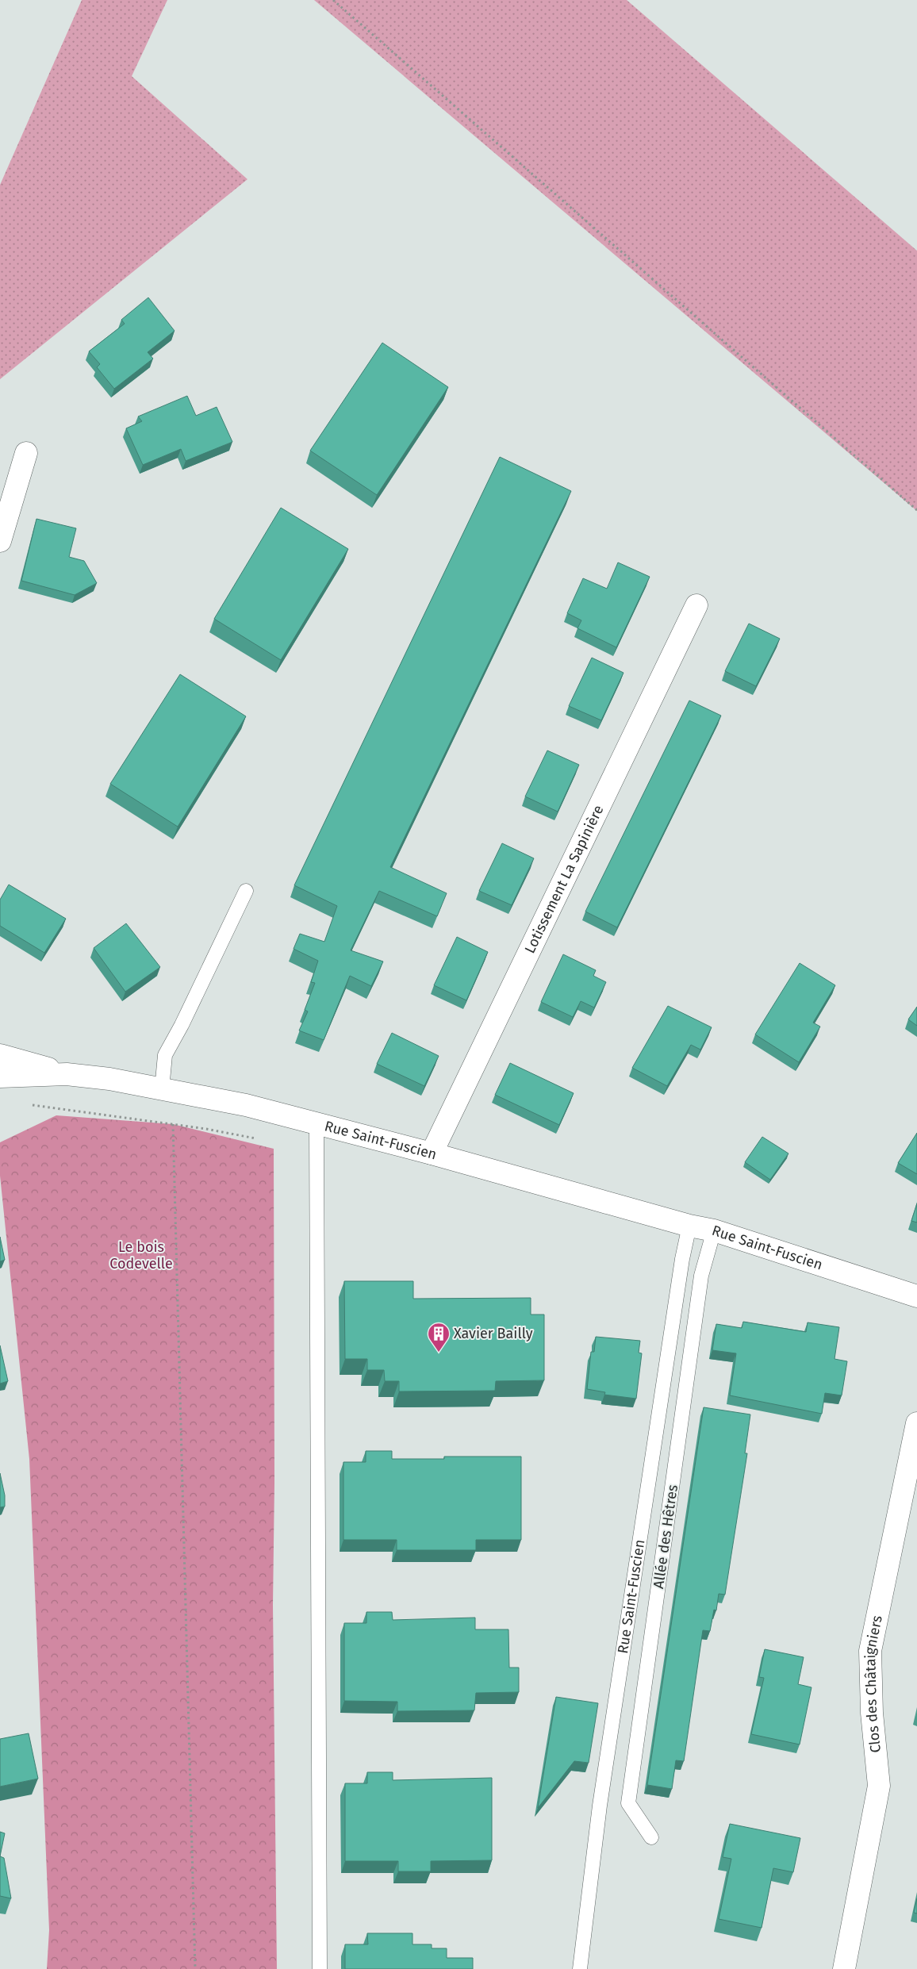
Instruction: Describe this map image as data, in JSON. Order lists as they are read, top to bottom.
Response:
{
  "streets": {
    "street": ["Lotissement La Sapinière", "Rue Saint-Fuscien", "Clos des Châtaigniers"],
    "lane": ["Allée des Hêtres"]
  },
  "crossings": [
    ["Lotissement La Sapinière", "Rue Saint-Fuscien"],
    ["Rue Saint-Fuscien", "Allée des Hêtres"]
  ],
  "parks": ["Le bois Codevelle"],
  "places": {
    "building": ["Xavier Bailly"]
  }
}
